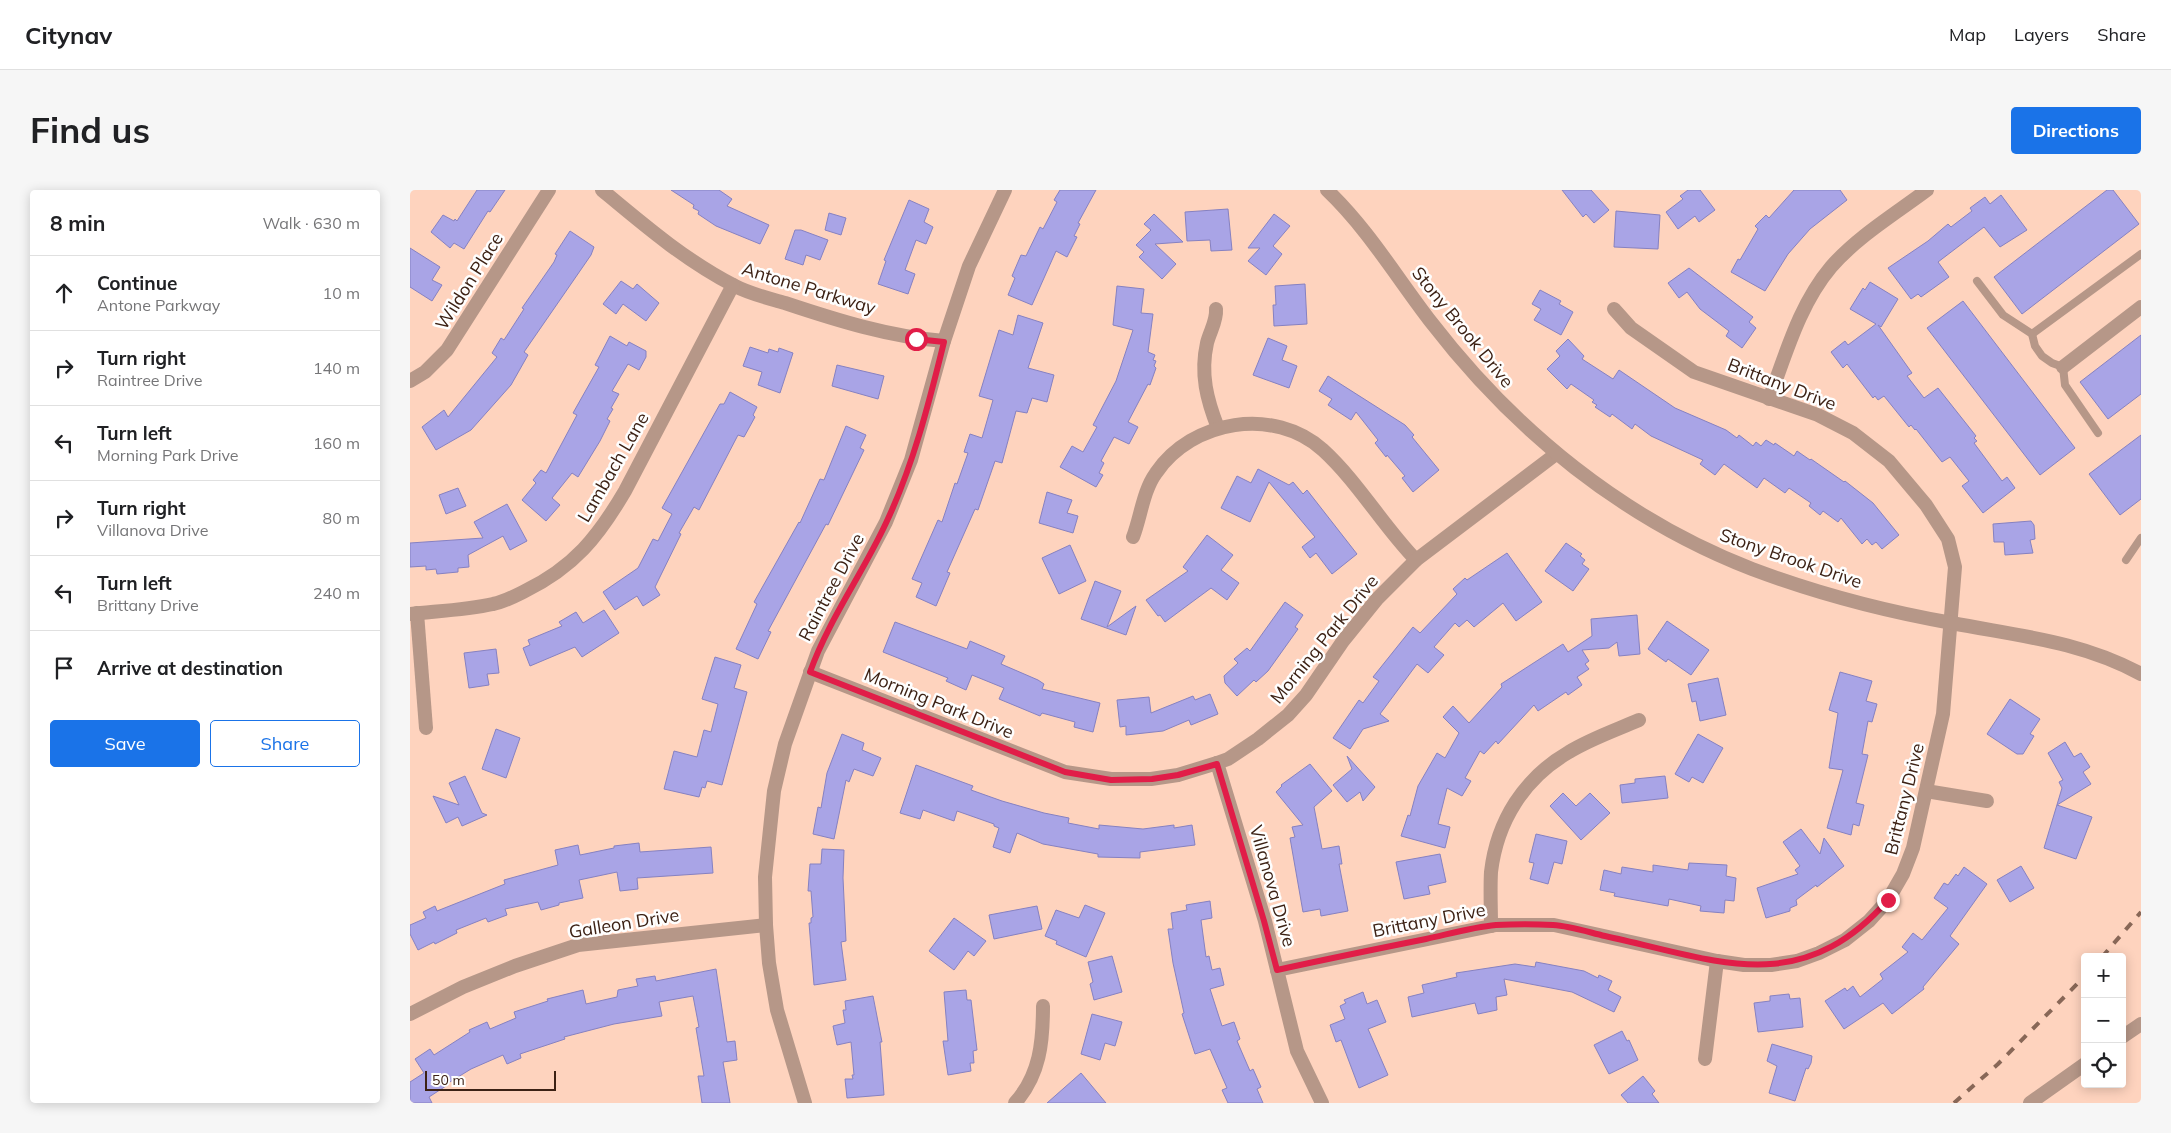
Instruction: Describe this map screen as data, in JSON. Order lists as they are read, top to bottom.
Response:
{
  "streets": {
    "street": [
      "Wildon Place",
      "Antone Parkway",
      "Stony Brook Drive",
      "Brittany Drive",
      "Lambach Lane",
      "Raintree Drive",
      "Morning Park Drive",
      "Villanova Drive",
      "Galleon Drive"
    ]
  },
  "crossings": [
    ["Antone Parkway", "Lambach Lane"],
    ["Antone Parkway", "Raintree Drive"],
    ["Stony Brook Drive", "Brittany Drive"],
    ["Stony Brook Drive", "Morning Park Drive"],
    ["Brittany Drive", "Villanova Drive"],
    ["Raintree Drive", "Morning Park Drive"],
    ["Raintree Drive", "Galleon Drive"],
    ["Morning Park Drive", "Villanova Drive"]
  ],
  "scale_bar": "50 m",
  "page": {
    "header": "Citynav",
    "nav": ["Map", "Layers", "Share"],
    "buttons": [
      "Directions",
      ["Save", "Share"]
    ],
    "title": "Find us",
    "heading": ["8 min", "Walk · 630 m"],
    "list": [
      ["Continue", "Antone Parkway", "10 m"],
      ["Turn right", "Raintree Drive", "140 m"],
      ["Turn left", "Morning Park Drive", "160 m"],
      ["Turn right", "Villanova Drive", "80 m"],
      ["Turn left", "Brittany Drive", "240 m"],
      "Arrive at destination"
    ],
    "map_buttons": ["+", "−"],
    "scale": "50 m"
  }
}
